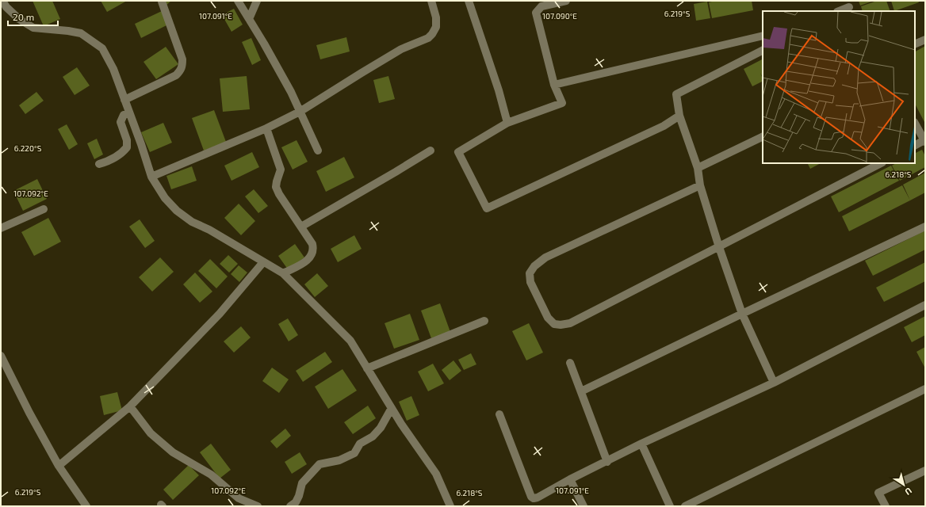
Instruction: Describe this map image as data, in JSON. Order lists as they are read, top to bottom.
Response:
{
  "scale_bar": "20 m",
  "north": "bottom right",
  "coordinates": [
    "6.219°S",
    "107.091°E",
    "107.090°E",
    "6.220°S",
    "6.218°S",
    "107.092°E"
  ]
}
